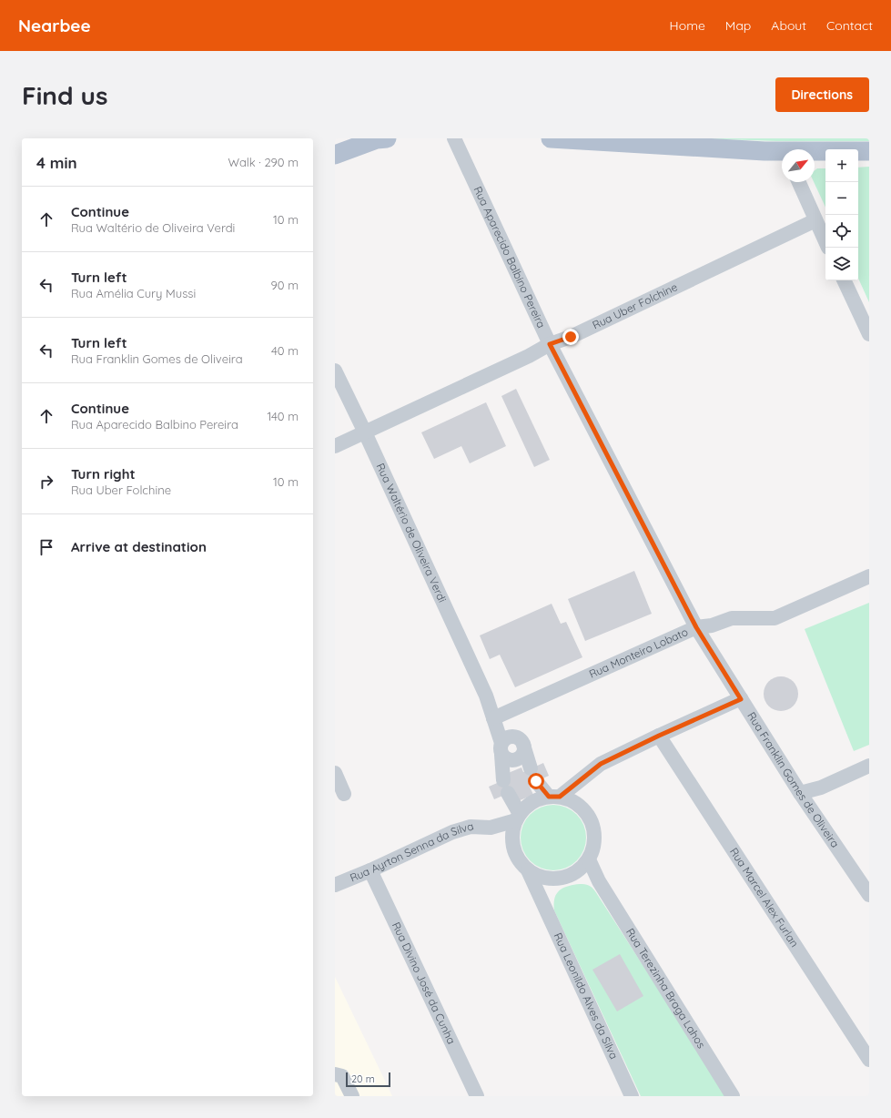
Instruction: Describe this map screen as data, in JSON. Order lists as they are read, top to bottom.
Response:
{
  "streets": {
    "street": [
      "Rua Aparecido Balbino Pereira",
      "Rua Uber Folchine",
      "Rua Waltério de Oliveira Verdi",
      "Rua Monteiro Lobato",
      "Rua Franklin Gomes de Oliveira",
      "Rua Ayrton Senna da Silva",
      "Rua Marcel Alex Furlan",
      "Rua Divino José da Cunha",
      "Rua Terezinha Braga Lahos",
      "Rua Leonildo Alves da Silva"
    ]
  },
  "crossings": [
    ["Rua Aparecido Balbino Pereira", "Rua Uber Folchine"],
    ["Rua Aparecido Balbino Pereira", "Rua Monteiro Lobato"],
    ["Rua Aparecido Balbino Pereira", "Rua Franklin Gomes de Oliveira"],
    ["Rua Uber Folchine", "Rua Waltério de Oliveira Verdi"],
    ["Rua Waltério de Oliveira Verdi", "Rua Monteiro Lobato"],
    ["Rua Waltério de Oliveira Verdi", "Rua Ayrton Senna da Silva"],
    ["Rua Waltério de Oliveira Verdi", "Rua Terezinha Braga Lahos"],
    ["Rua Waltério de Oliveira Verdi", "Rua Leonildo Alves da Silva"],
    ["Rua Monteiro Lobato", "Rua Franklin Gomes de Oliveira"],
    ["Rua Ayrton Senna da Silva", "Rua Divino José da Cunha"],
    ["Rua Ayrton Senna da Silva", "Rua Terezinha Braga Lahos"],
    ["Rua Ayrton Senna da Silva", "Rua Leonildo Alves da Silva"],
    ["Rua Terezinha Braga Lahos", "Rua Leonildo Alves da Silva"]
  ],
  "scale_bar": "20 m",
  "north": "top right",
  "page": {
    "header": "Nearbee",
    "nav": [
      "Home",
      "Map",
      "About",
      "Contact"
    ],
    "buttons": "Directions",
    "title": "Find us",
    "heading": ["4 min", "Walk · 290 m"],
    "map_buttons": ["+", "−"],
    "list": [
      ["Continue", "Rua Waltério de Oliveira Verdi", "10 m"],
      ["Turn left", "Rua Amélia Cury Mussi", "90 m"],
      ["Turn left", "Rua Franklin Gomes de Oliveira", "40 m"],
      ["Continue", "Rua Aparecido Balbino Pereira", "140 m"],
      ["Turn right", "Rua Uber Folchine", "10 m"],
      "Arrive at destination"
    ],
    "scale": "20 m"
  }
}
